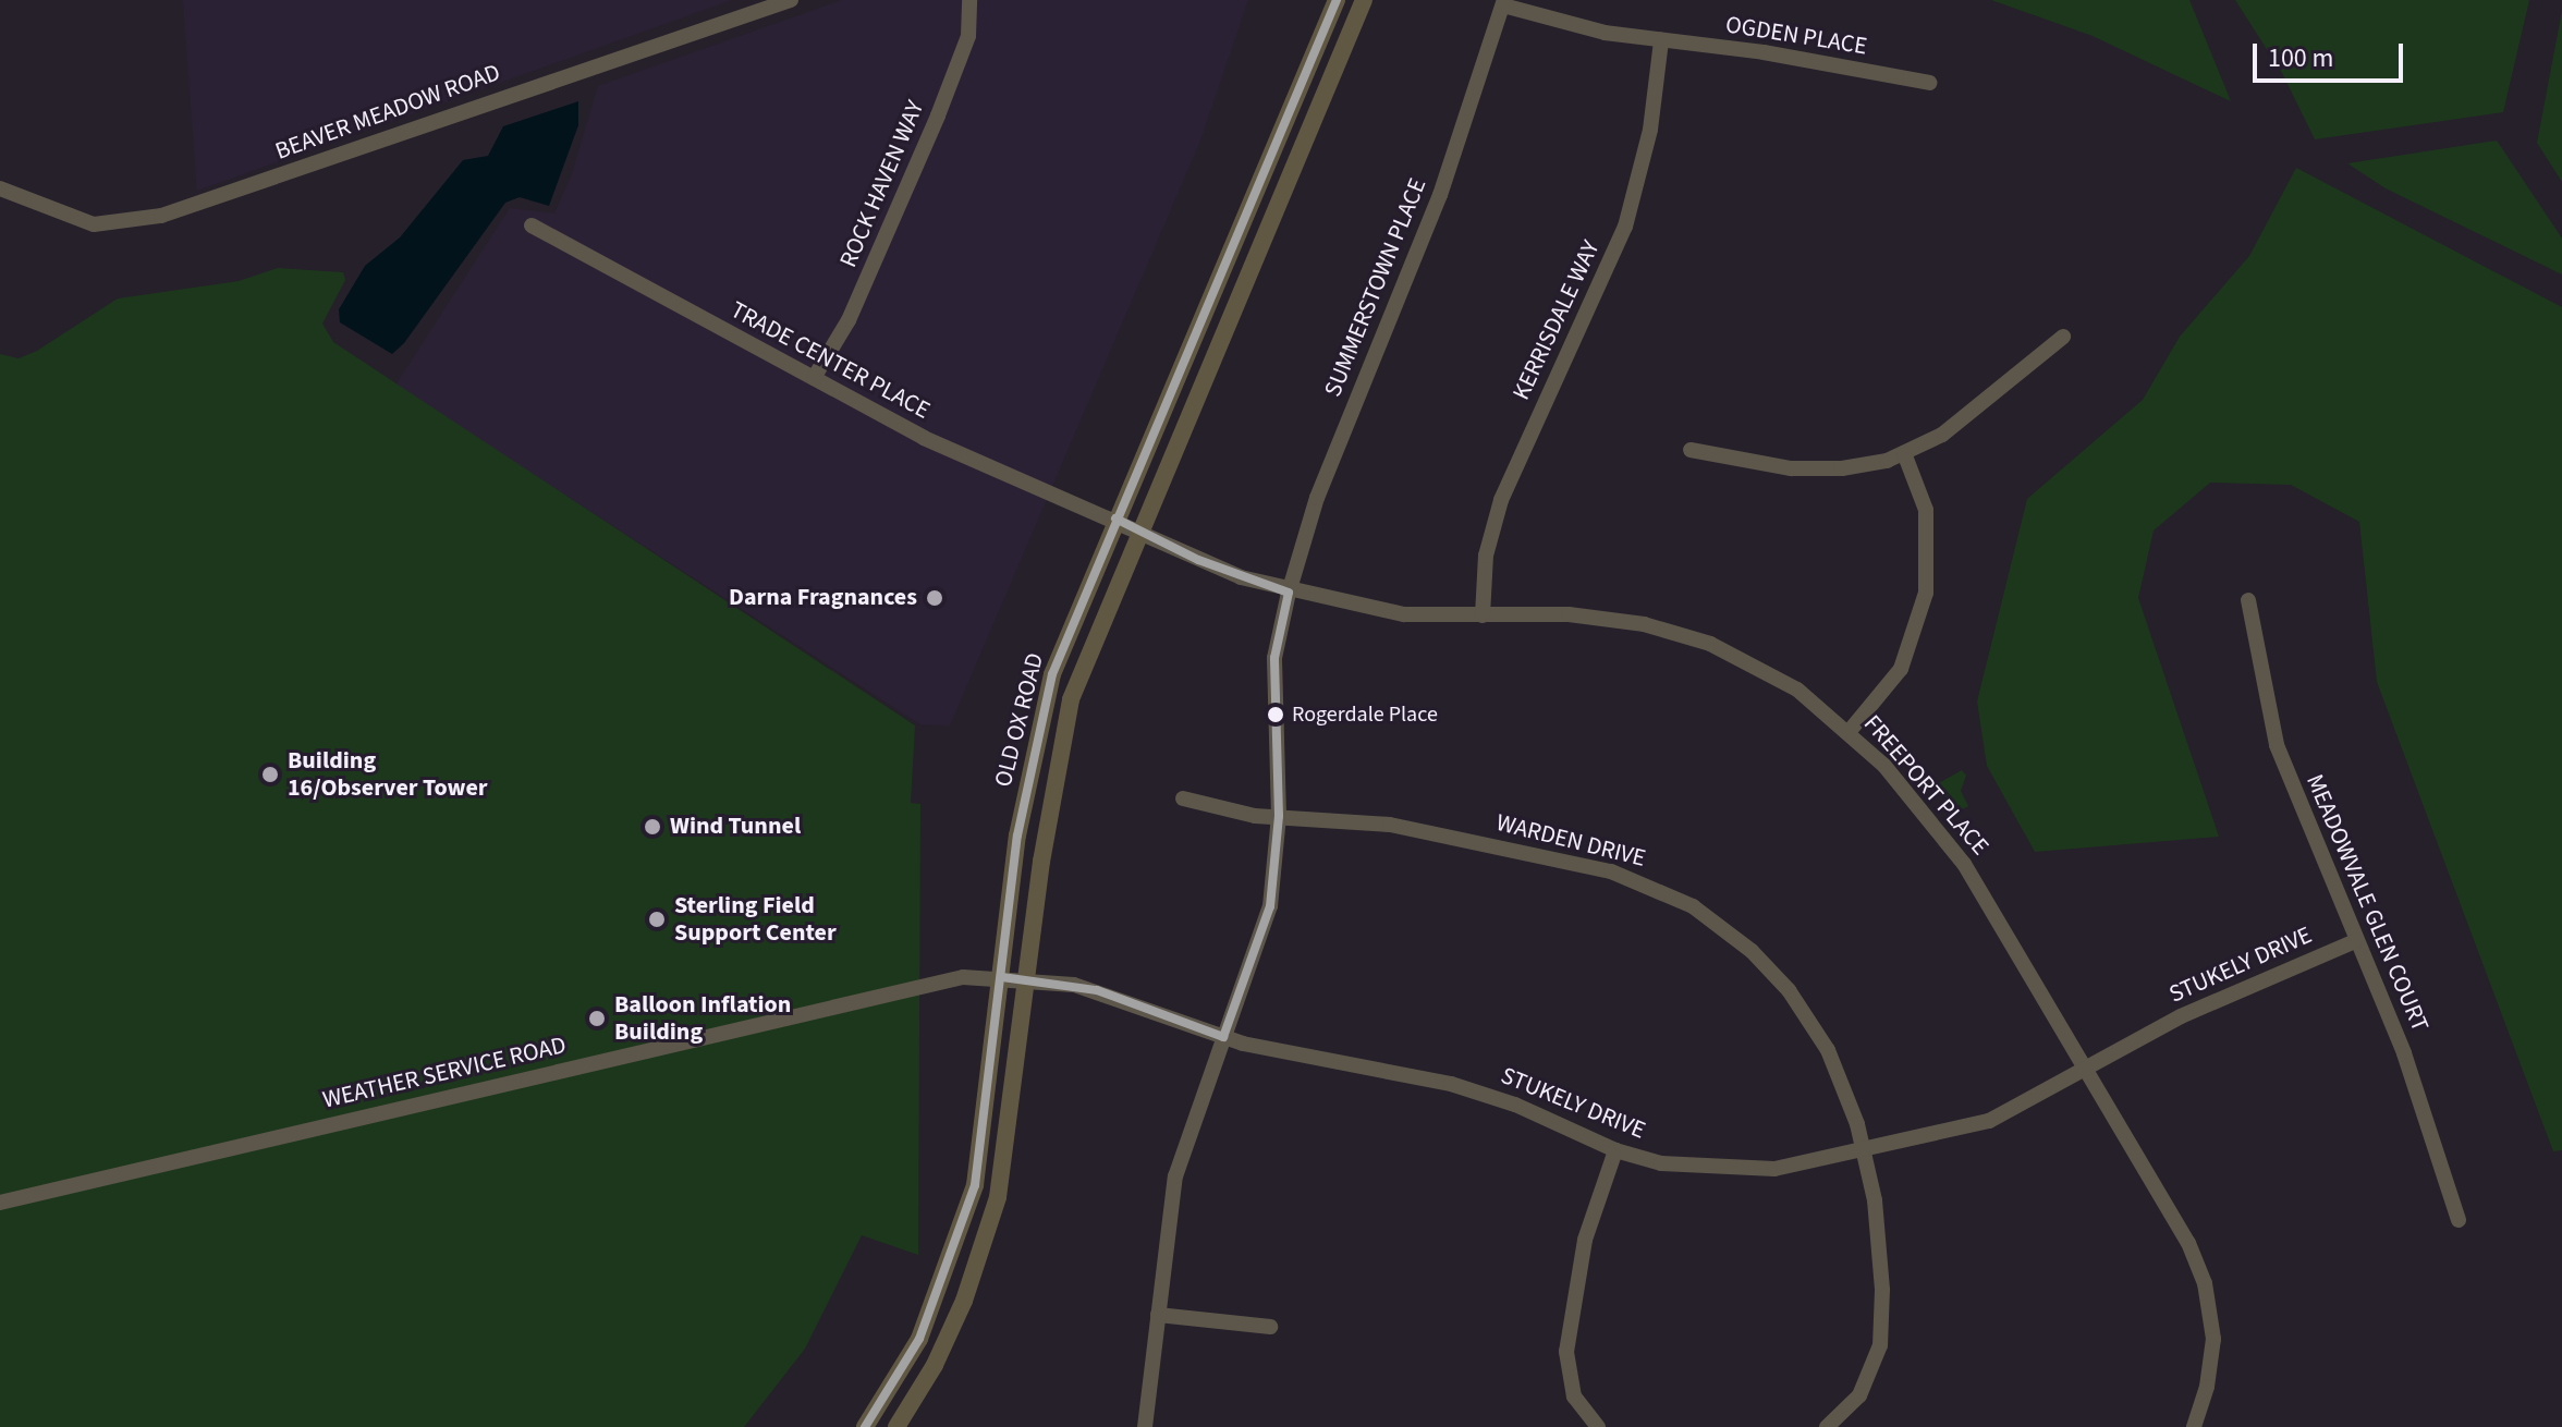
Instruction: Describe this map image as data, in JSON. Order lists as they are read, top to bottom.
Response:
{
  "streets": {
    "main road": ["OLD OX ROAD"],
    "street": [
      "OGDEN PLACE",
      "BEAVER MEADOW ROAD",
      "ROCK HAVEN WAY",
      "SUMMERSTOWN PLACE",
      "KERRISDALE WAY",
      "TRADE CENTER PLACE",
      "FREEPORT PLACE",
      "WARDEN DRIVE",
      "MEADOWVALE GLEN COURT",
      "STUKELY DRIVE",
      "WEATHER SERVICE ROAD"
    ]
  },
  "crossings": [
    ["OGDEN PLACE", "SUMMERSTOWN PLACE"],
    ["OGDEN PLACE", "KERRISDALE WAY"],
    ["ROCK HAVEN WAY", "TRADE CENTER PLACE"],
    ["SUMMERSTOWN PLACE", "FREEPORT PLACE"],
    ["KERRISDALE WAY", "FREEPORT PLACE"],
    ["TRADE CENTER PLACE", "OLD OX ROAD"],
    ["TRADE CENTER PLACE", "FREEPORT PLACE"],
    ["OLD OX ROAD", "FREEPORT PLACE"],
    ["OLD OX ROAD", "STUKELY DRIVE"],
    ["OLD OX ROAD", "WEATHER SERVICE ROAD"],
    ["FREEPORT PLACE", "STUKELY DRIVE"],
    ["WARDEN DRIVE", "STUKELY DRIVE"],
    ["MEADOWVALE GLEN COURT", "STUKELY DRIVE"],
    ["STUKELY DRIVE", "WEATHER SERVICE ROAD"]
  ],
  "places": [
    "Darna Fragnances",
    "Rogerdale Place",
    "Building 16/Observer Tower",
    "Wind Tunnel",
    "Sterling Field Support Center",
    "Balloon Inflation Building"
  ],
  "scale_bar": "100 m"
}
